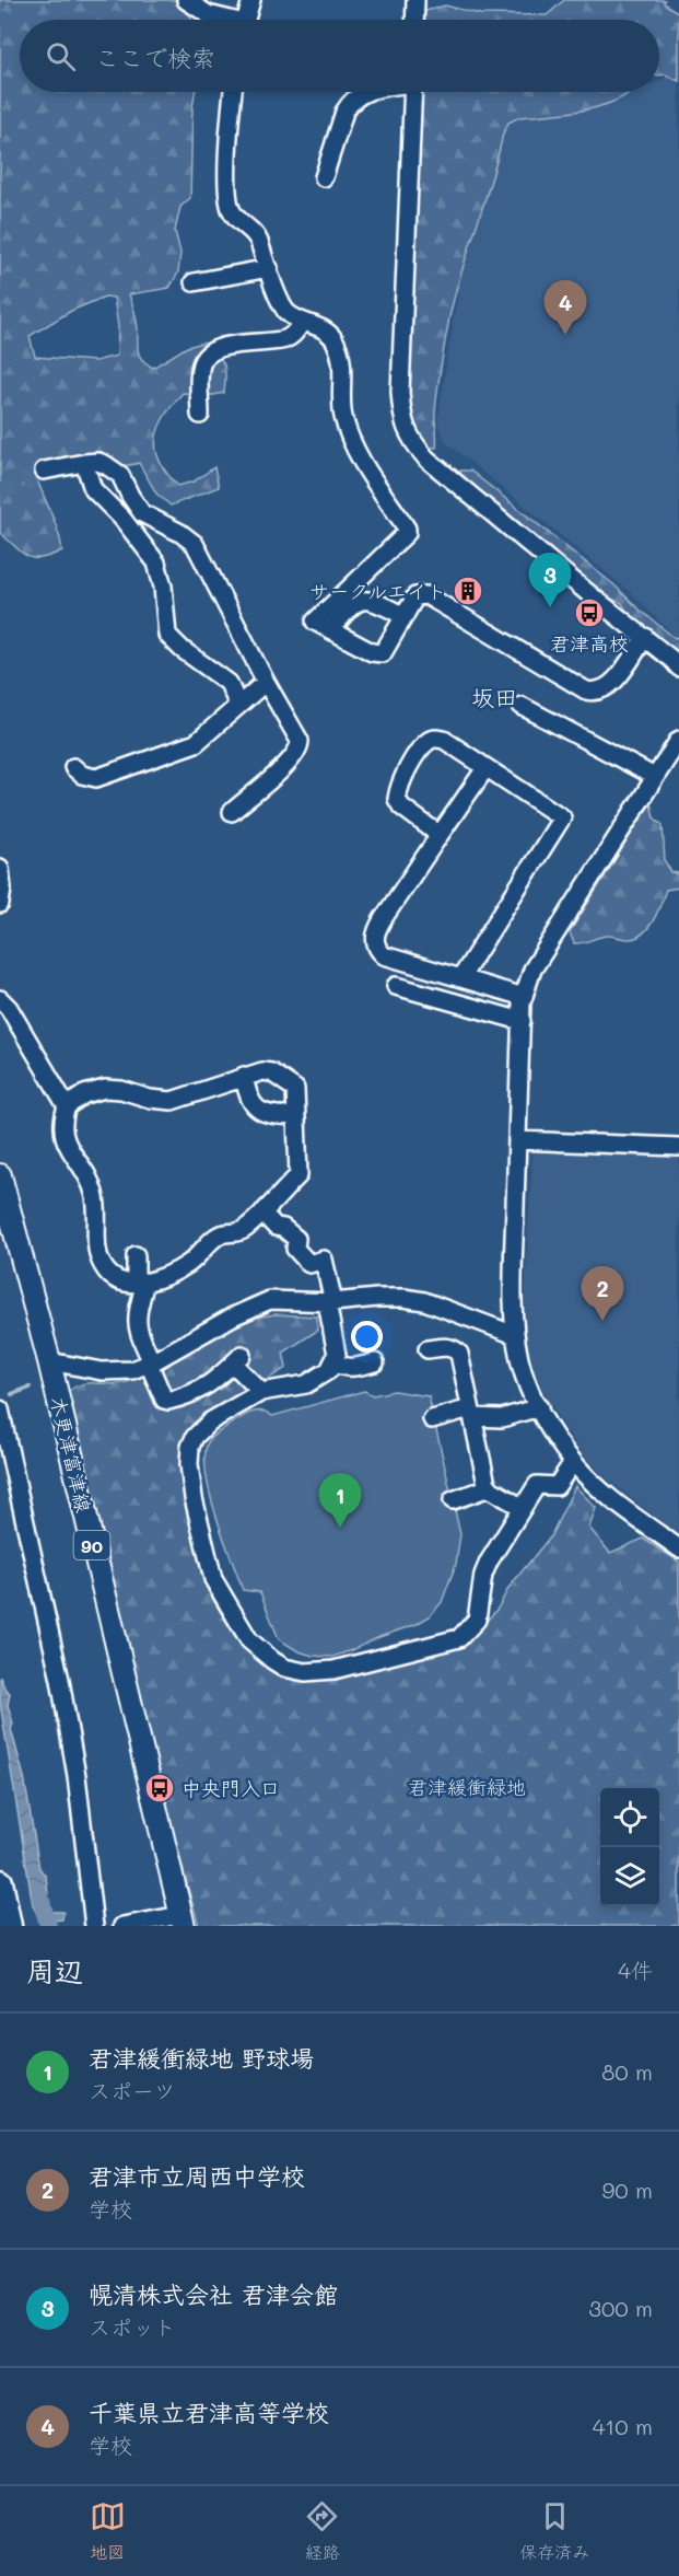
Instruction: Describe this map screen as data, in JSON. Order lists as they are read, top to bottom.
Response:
{
  "streets": {
    "main road": ["木更津富津線", "90"]
  },
  "districts": ["坂田"],
  "parks": ["君津緩衝緑地"],
  "places": {
    "building": ["サークルエイト"],
    "bus stop": ["君津高校", "中央門入口"]
  },
  "page": {
    "search": "ここで検索",
    "pins": [
      "4",
      "3",
      "2",
      "1"
    ],
    "heading": ["周辺", "4件"],
    "list": [
      {
        "mark": "1",
        "name": "君津緩衝緑地 野球場",
        "note": "スポーツ",
        "value": "80 m"
      },
      {
        "mark": "2",
        "name": "君津市立周西中学校",
        "note": "学校",
        "value": "90 m"
      },
      {
        "mark": "3",
        "name": "幌清株式会社 君津会館",
        "note": "スポット",
        "value": "300 m"
      },
      {
        "mark": "4",
        "name": "千葉県立君津高等学校",
        "note": "学校",
        "value": "410 m"
      }
    ],
    "nav": ["地図", "経路", "保存済み"]
  }
}
